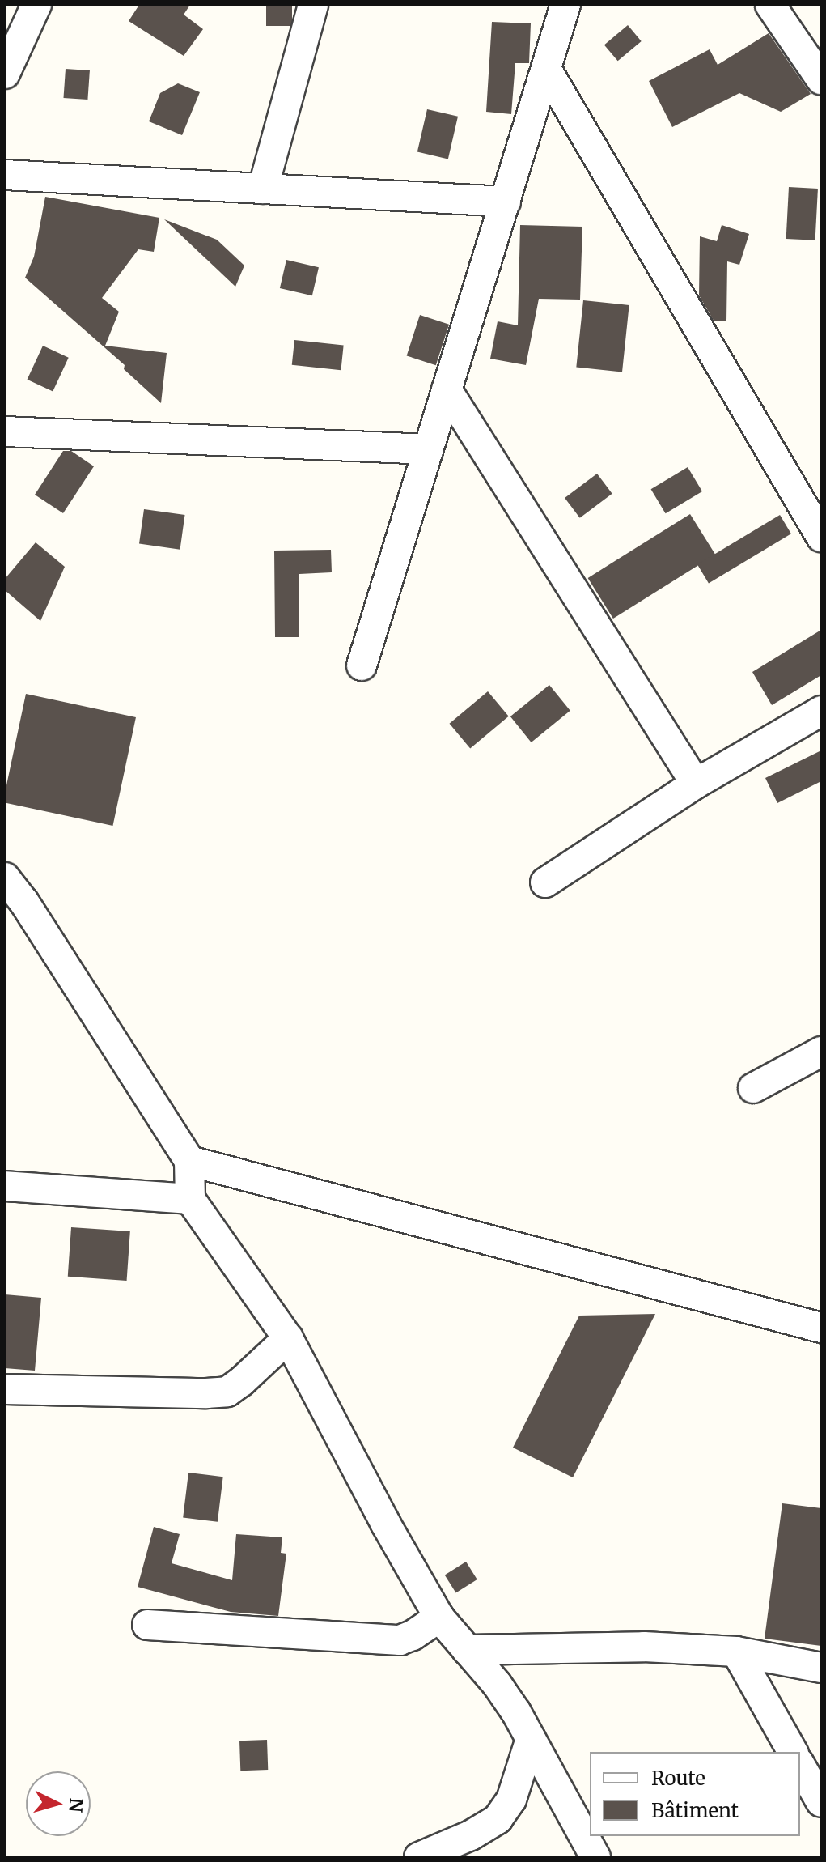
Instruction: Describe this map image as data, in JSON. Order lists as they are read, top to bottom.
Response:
{
  "legend": ["Route", "Bâtiment"],
  "north": "right"
}
